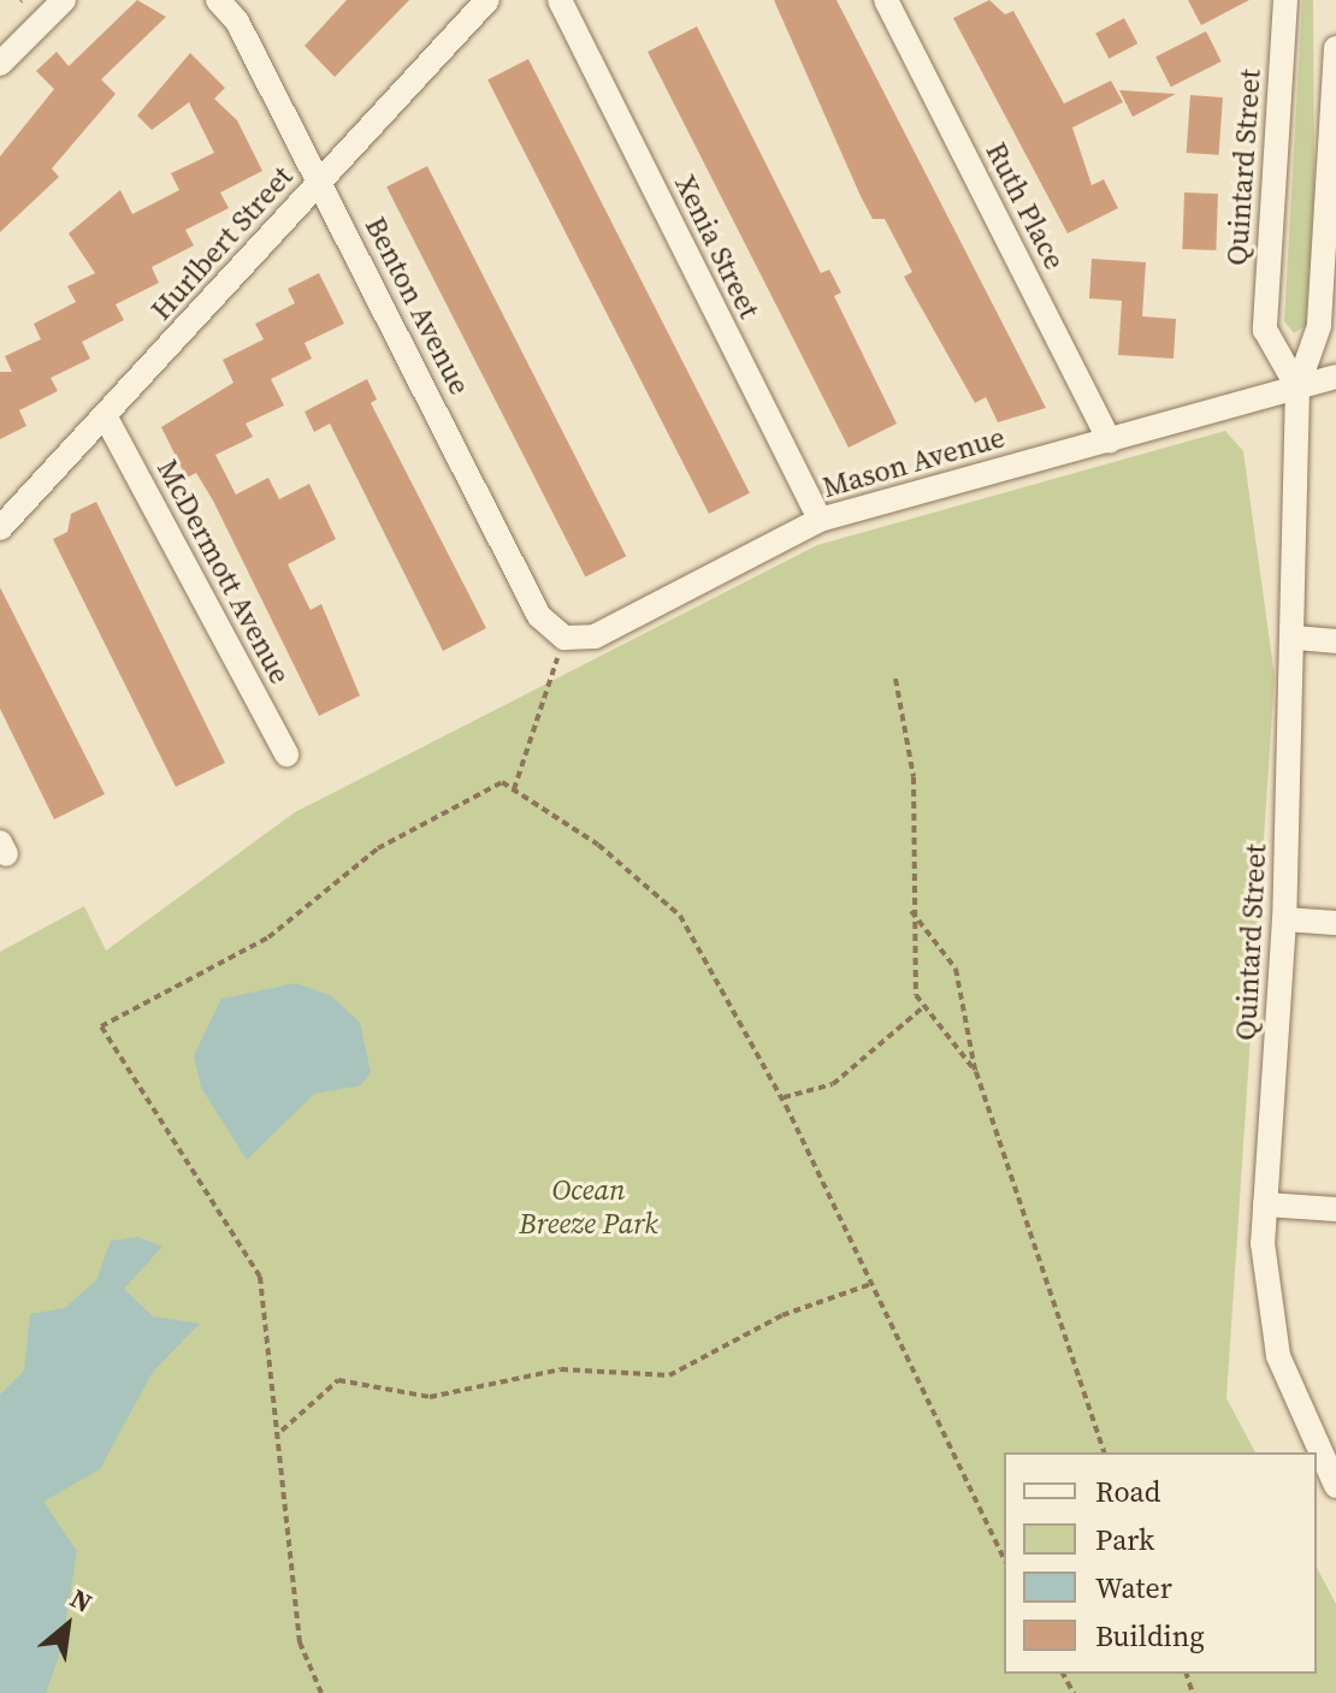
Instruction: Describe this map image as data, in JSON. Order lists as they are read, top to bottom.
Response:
{
  "streets": {
    "street": [
      "Quintard Street",
      "Ruth Place",
      "Hurlbert Street",
      "Xenia Street",
      "Benton Avenue",
      "Mason Avenue",
      "McDermott Avenue"
    ]
  },
  "crossings": [
    ["Quintard Street", "Mason Avenue"],
    ["Ruth Place", "Mason Avenue"],
    ["Hurlbert Street", "Benton Avenue"],
    ["Hurlbert Street", "McDermott Avenue"],
    ["Xenia Street", "Mason Avenue"],
    ["Benton Avenue", "Mason Avenue"]
  ],
  "parks": ["Ocean Breeze Park"],
  "legend": [
    "Road",
    "Park",
    "Water",
    "Building"
  ],
  "north": "top right"
}
